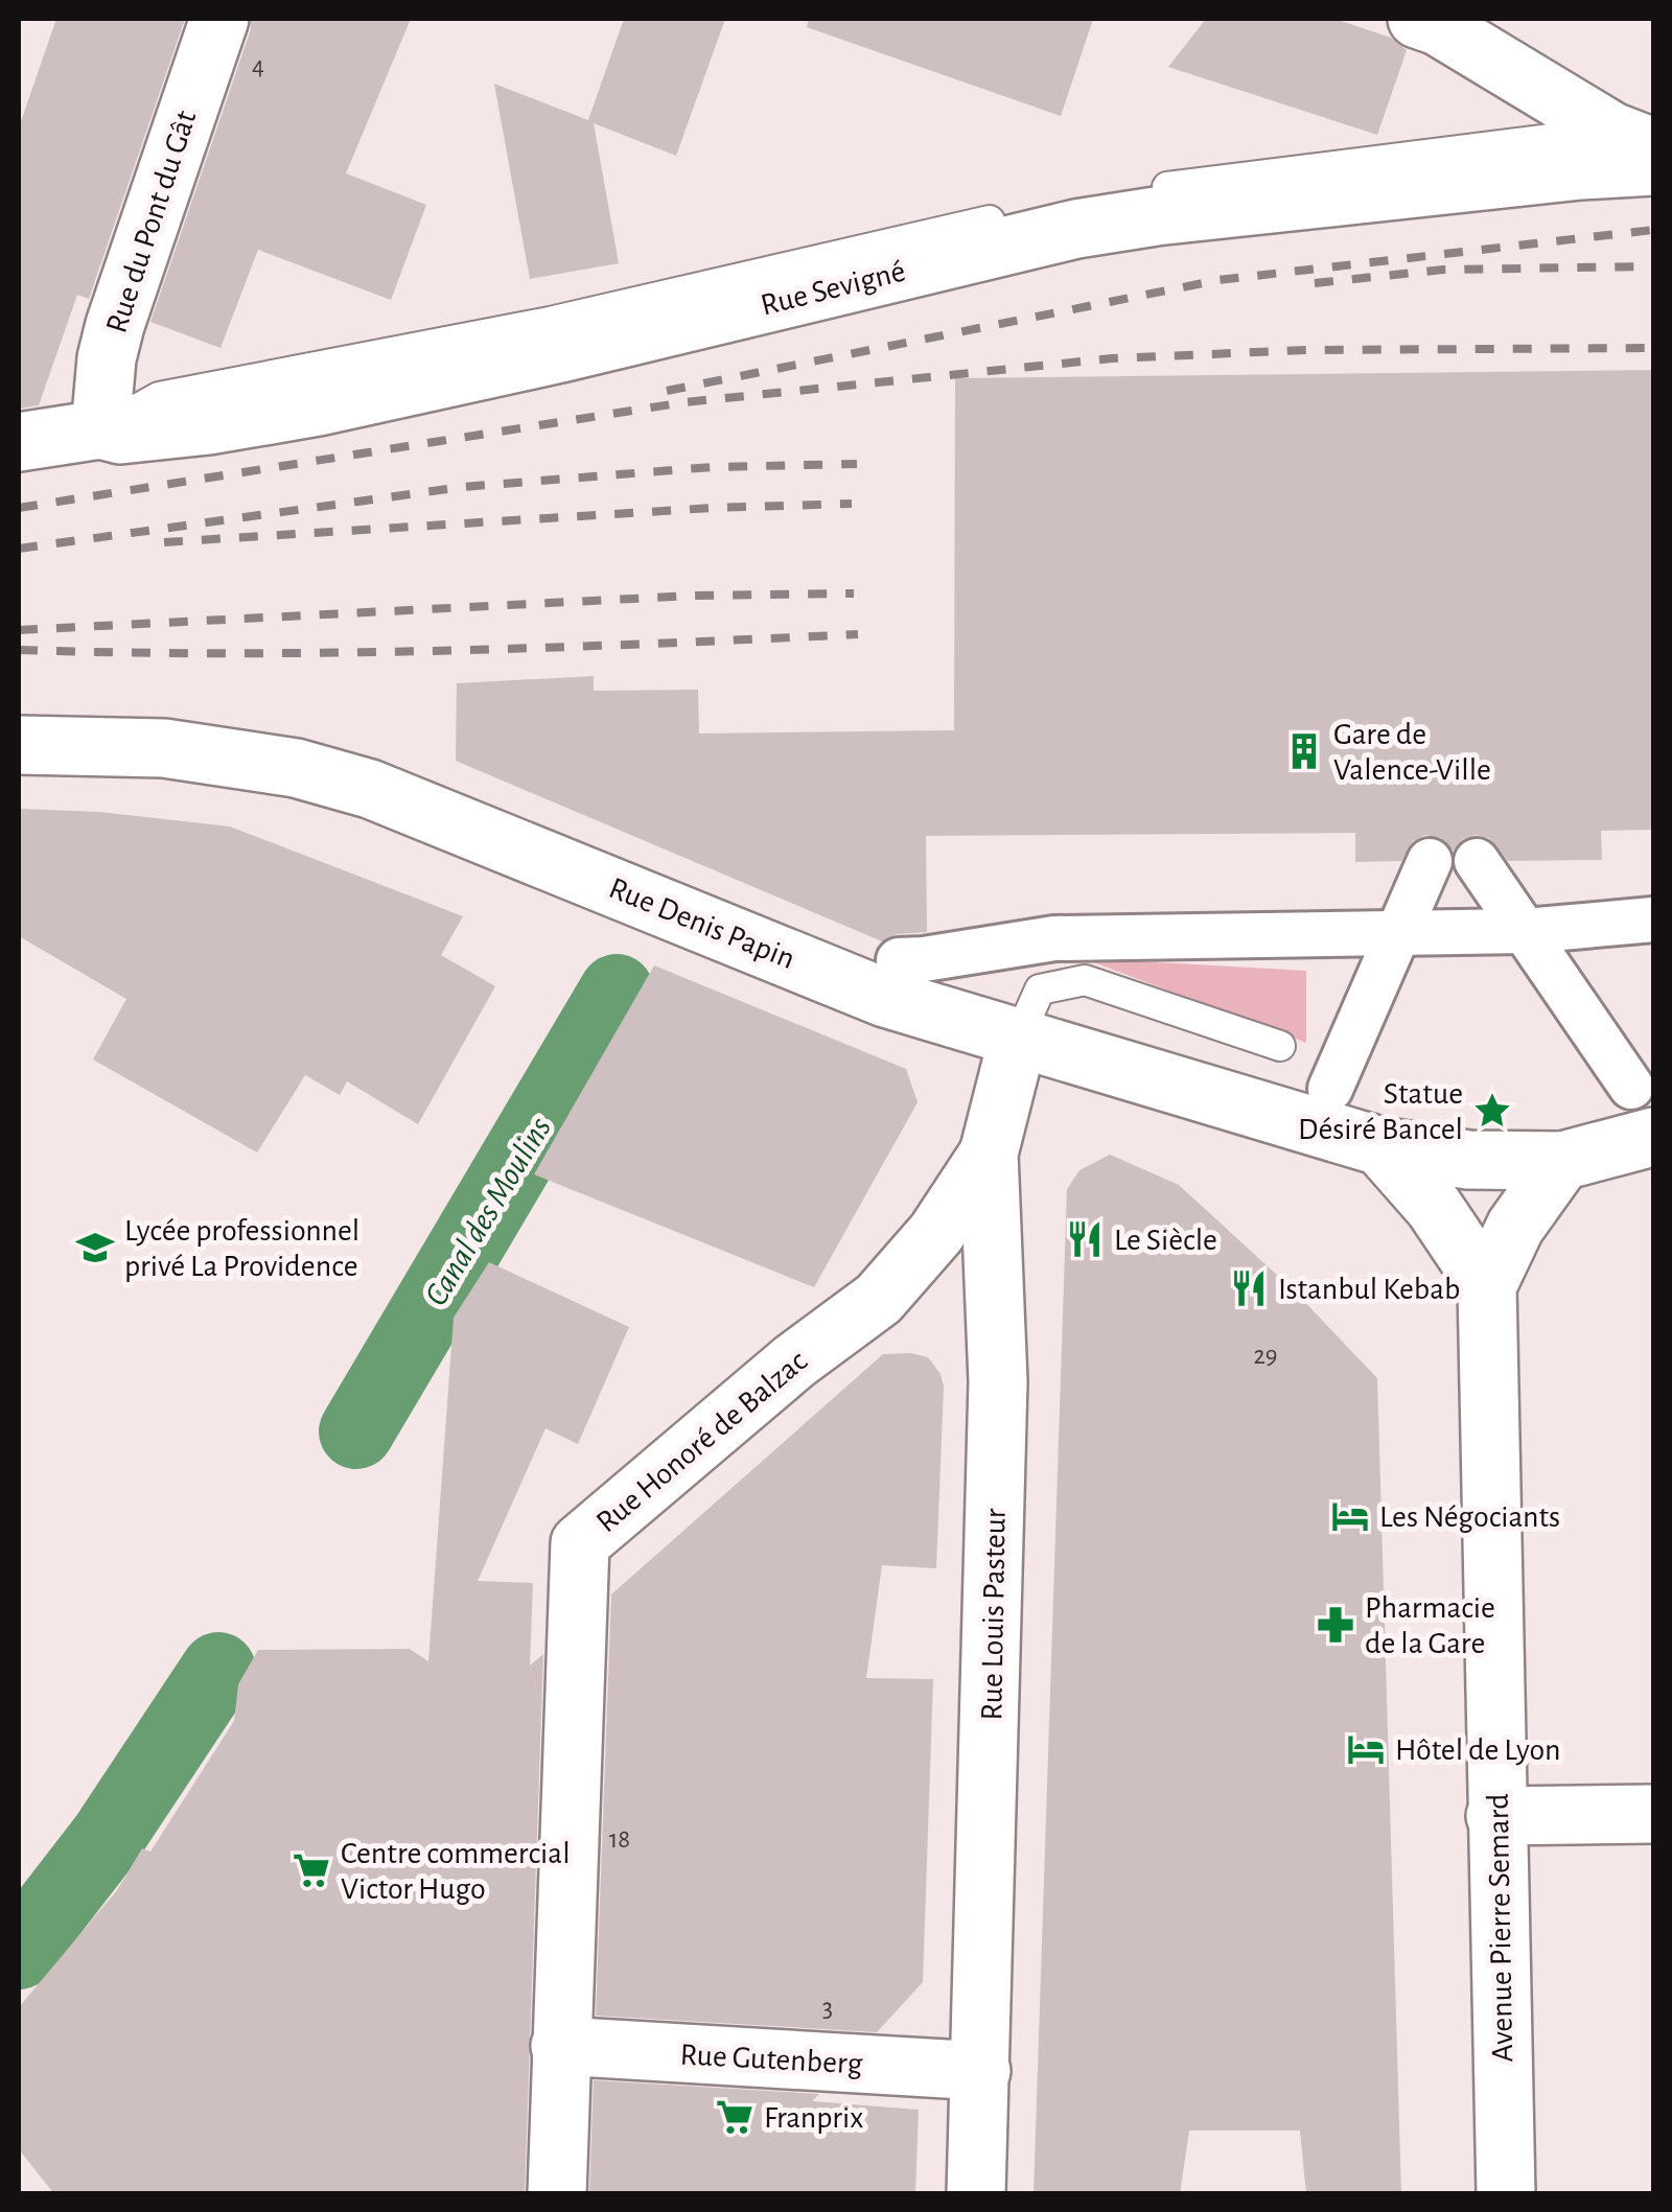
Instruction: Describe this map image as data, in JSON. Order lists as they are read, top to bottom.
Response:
{
  "streets": {
    "street": [
      "Rue du Pont du Gât",
      "Rue Sevigné",
      "Rue Denis Papin",
      "Rue Honoré de Balzac",
      "Rue Louis Pasteur",
      "Avenue Pierre Semard",
      "Rue Gutenberg"
    ]
  },
  "crossings": [
    ["Rue du Pont du Gât", "Rue Sevigné"],
    ["Rue Denis Papin", "Rue Louis Pasteur"],
    ["Rue Honoré de Balzac", "Rue Louis Pasteur"],
    ["Rue Honoré de Balzac", "Rue Gutenberg"],
    ["Rue Louis Pasteur", "Rue Gutenberg"]
  ],
  "water": ["Canal des Moulins"],
  "places": {
    "building": ["Gare de Valence-Ville"],
    "place": ["Statue Désiré Bancel"],
    "restaurant": ["Le Siècle", "Istanbul Kebab"],
    "school or university": ["Lycée professionnel privé La Providence"],
    "hotel": ["Les Négociants", "Hôtel de Lyon"],
    "pharmacy": ["Pharmacie de la Gare"],
    "supermarket": ["Centre commercial Victor Hugo", "Franprix"]
  },
  "house_numbers": [
    "4",
    "29",
    "18",
    "3"
  ]
}
